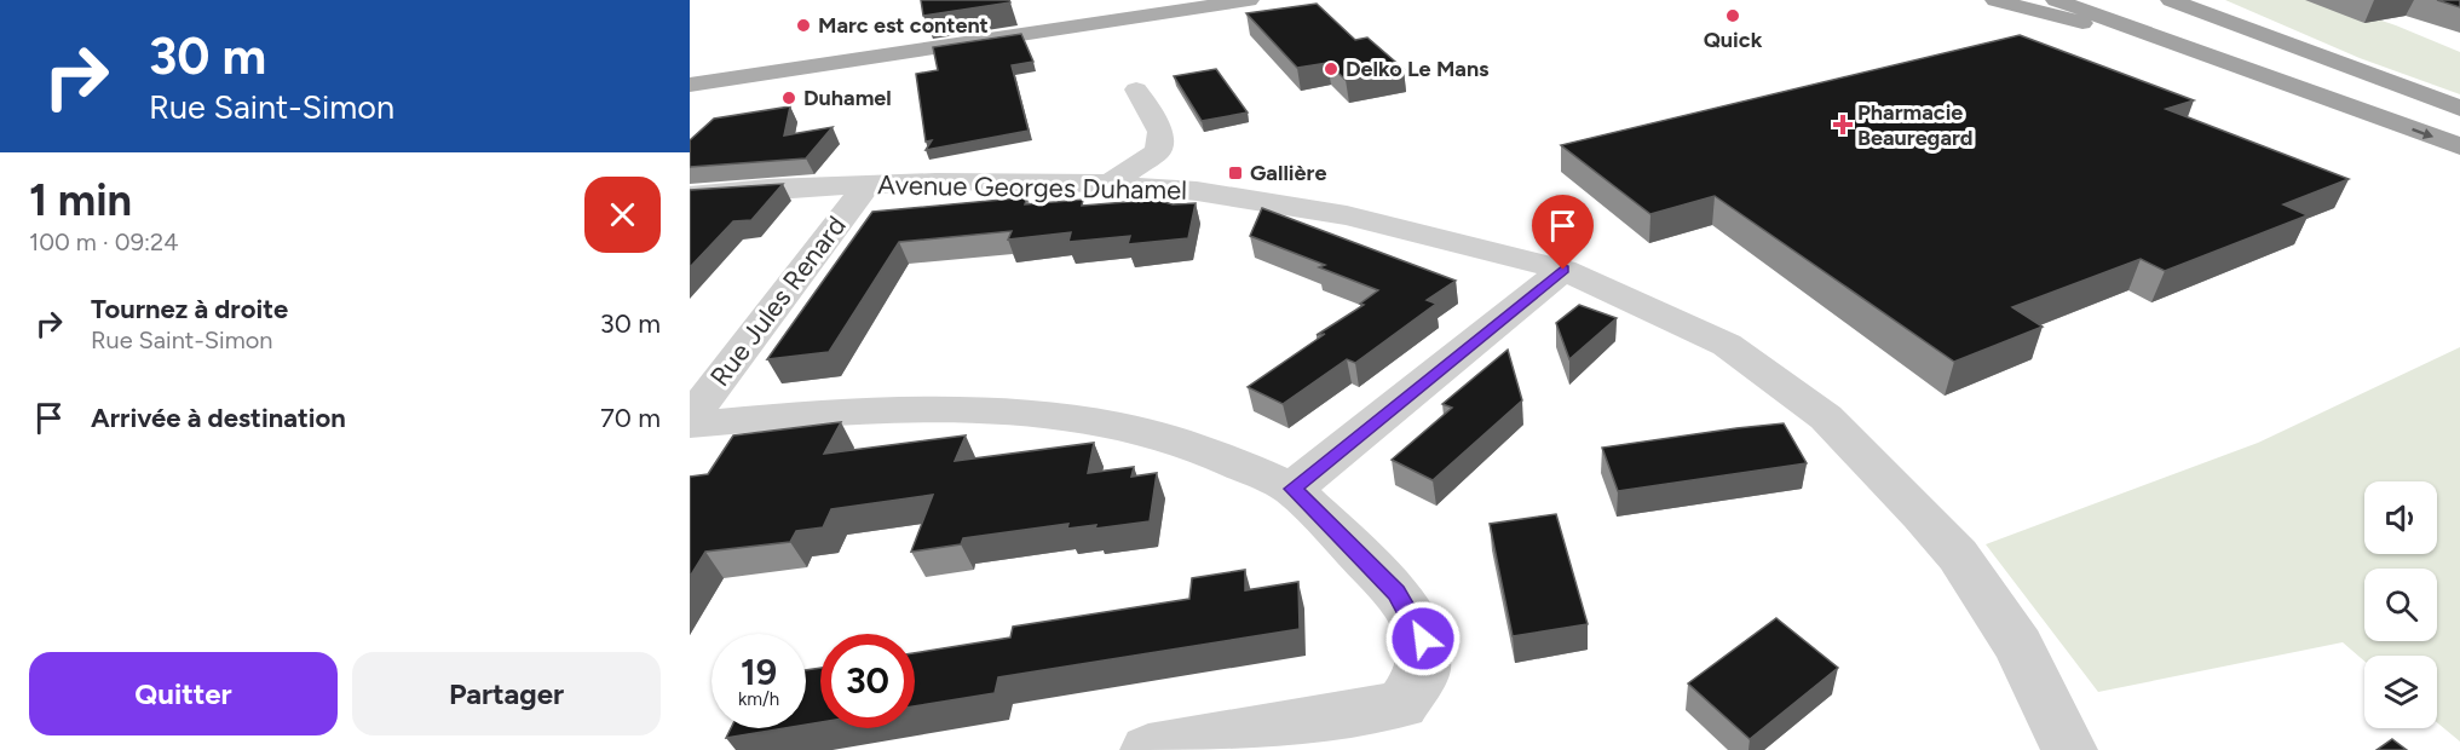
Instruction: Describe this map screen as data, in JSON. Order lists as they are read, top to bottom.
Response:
{
  "streets": {
    "street": ["Avenue Georges Duhamel", "Rue Jules Renard"]
  },
  "crossings": [
    ["Avenue Georges Duhamel", "Rue Jules Renard"]
  ],
  "places": {
    "other": [
      "Quick",
      "Marc est content",
      "Delko Le Mans",
      "Duhamel"
    ],
    "health": ["Pharmacie Beauregard"],
    "transit": ["Gallière"]
  },
  "page": {
    "turn": ["30 m", "Rue Saint-Simon"],
    "heading": ["1 min", "100 m · 09:24"],
    "list": [
      {
        "name": "Tournez à droite",
        "note": "Rue Saint-Simon",
        "value": "30 m"
      },
      {
        "name": "Arrivée à destination",
        "value": "70 m"
      }
    ],
    "speed": "19 km/h",
    "limit": "30",
    "buttons": ["Quitter", "Partager"]
  }
}
